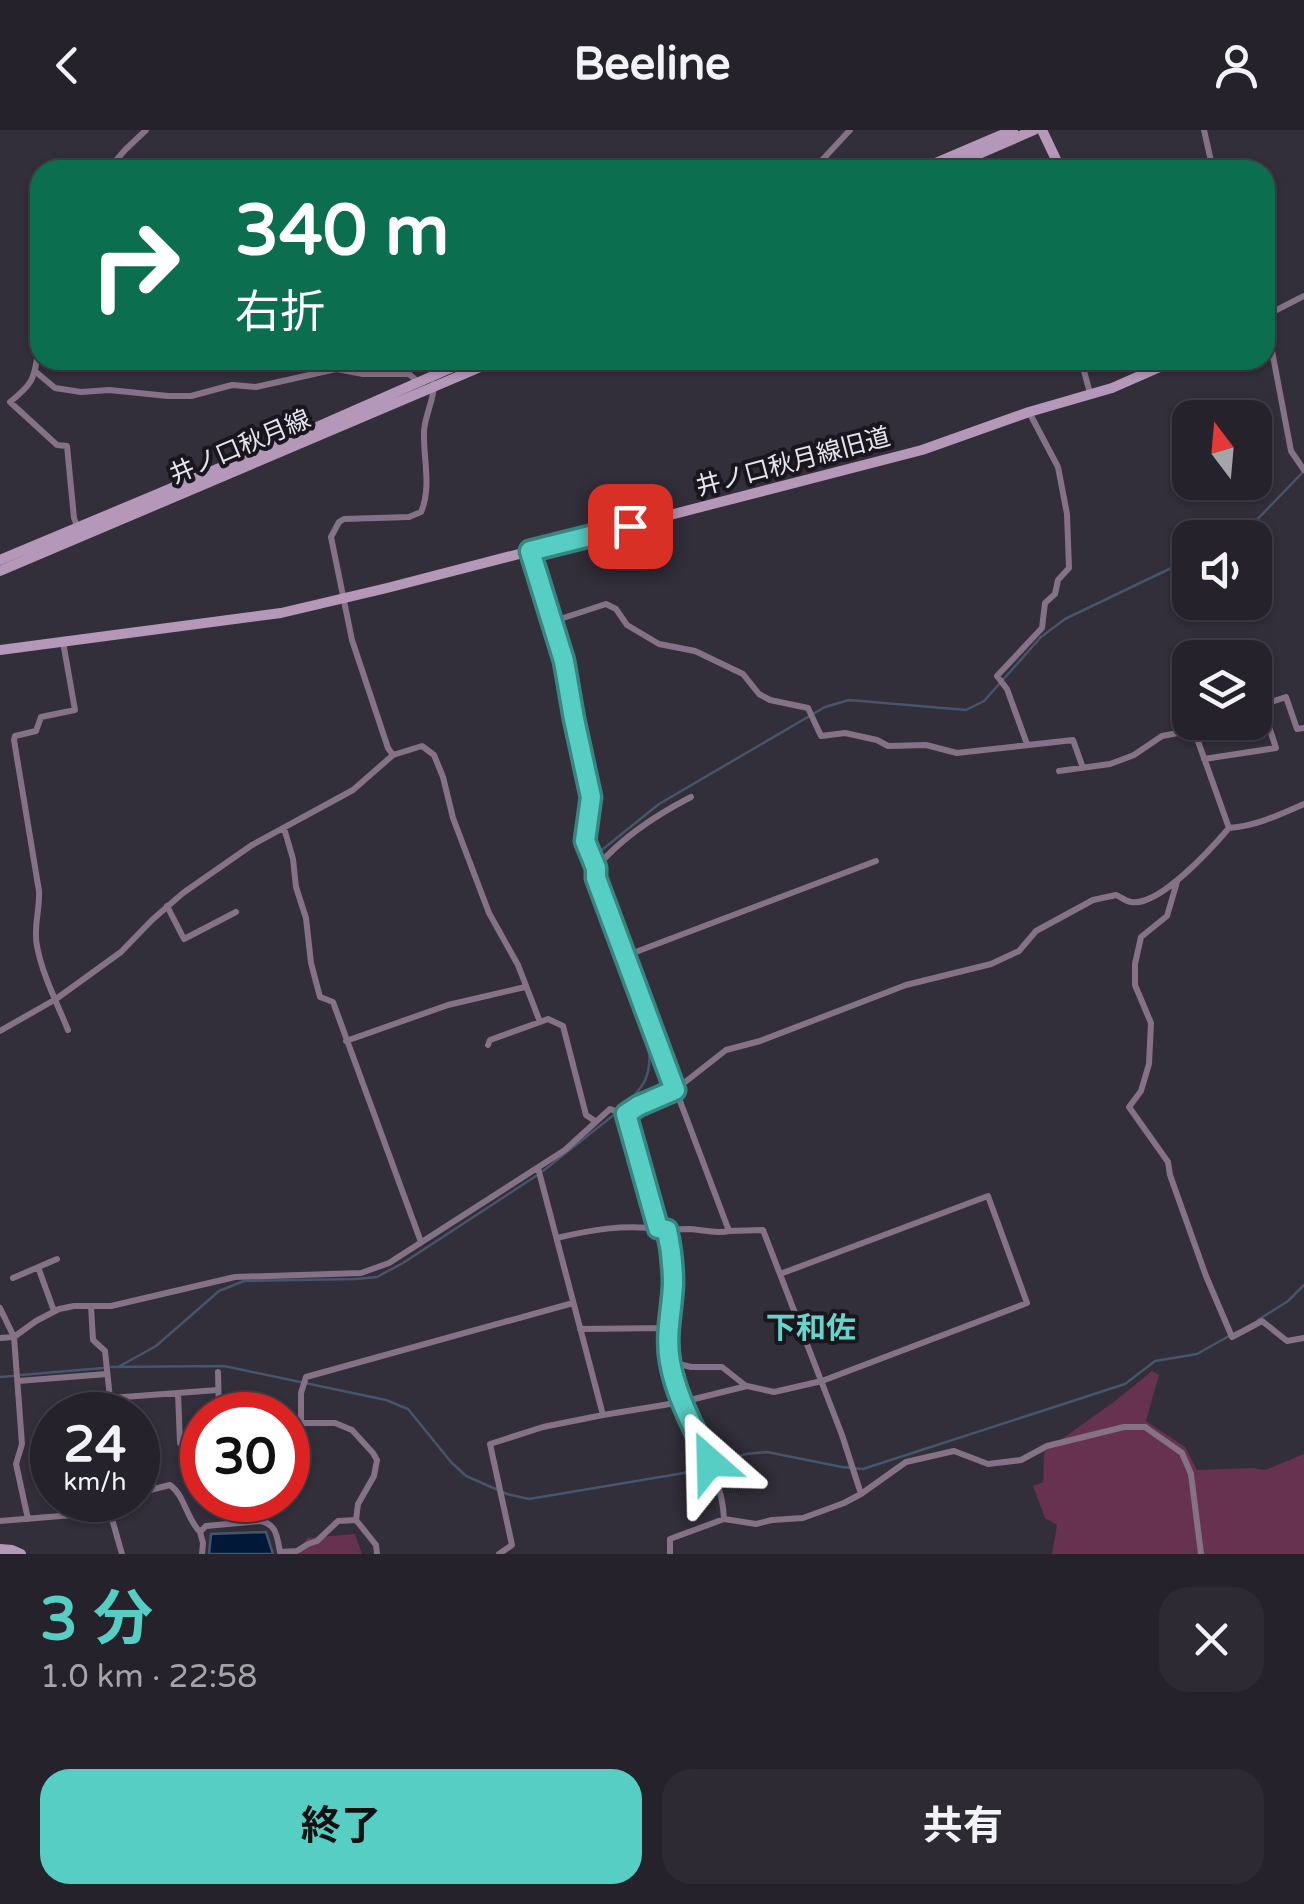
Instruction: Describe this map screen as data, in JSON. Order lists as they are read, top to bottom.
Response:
{
  "streets": {
    "street": ["井ノ口秋月線", "井ノ口秋月線旧道"]
  },
  "districts": ["下和佐"],
  "north": "top",
  "page": {
    "header": "Beeline",
    "turn": ["340 m", "右折"],
    "speed": "24 km/h",
    "limit": "30",
    "heading": ["3 分", "1.0 km · 22:58"],
    "buttons": ["終了", "共有"]
  }
}
